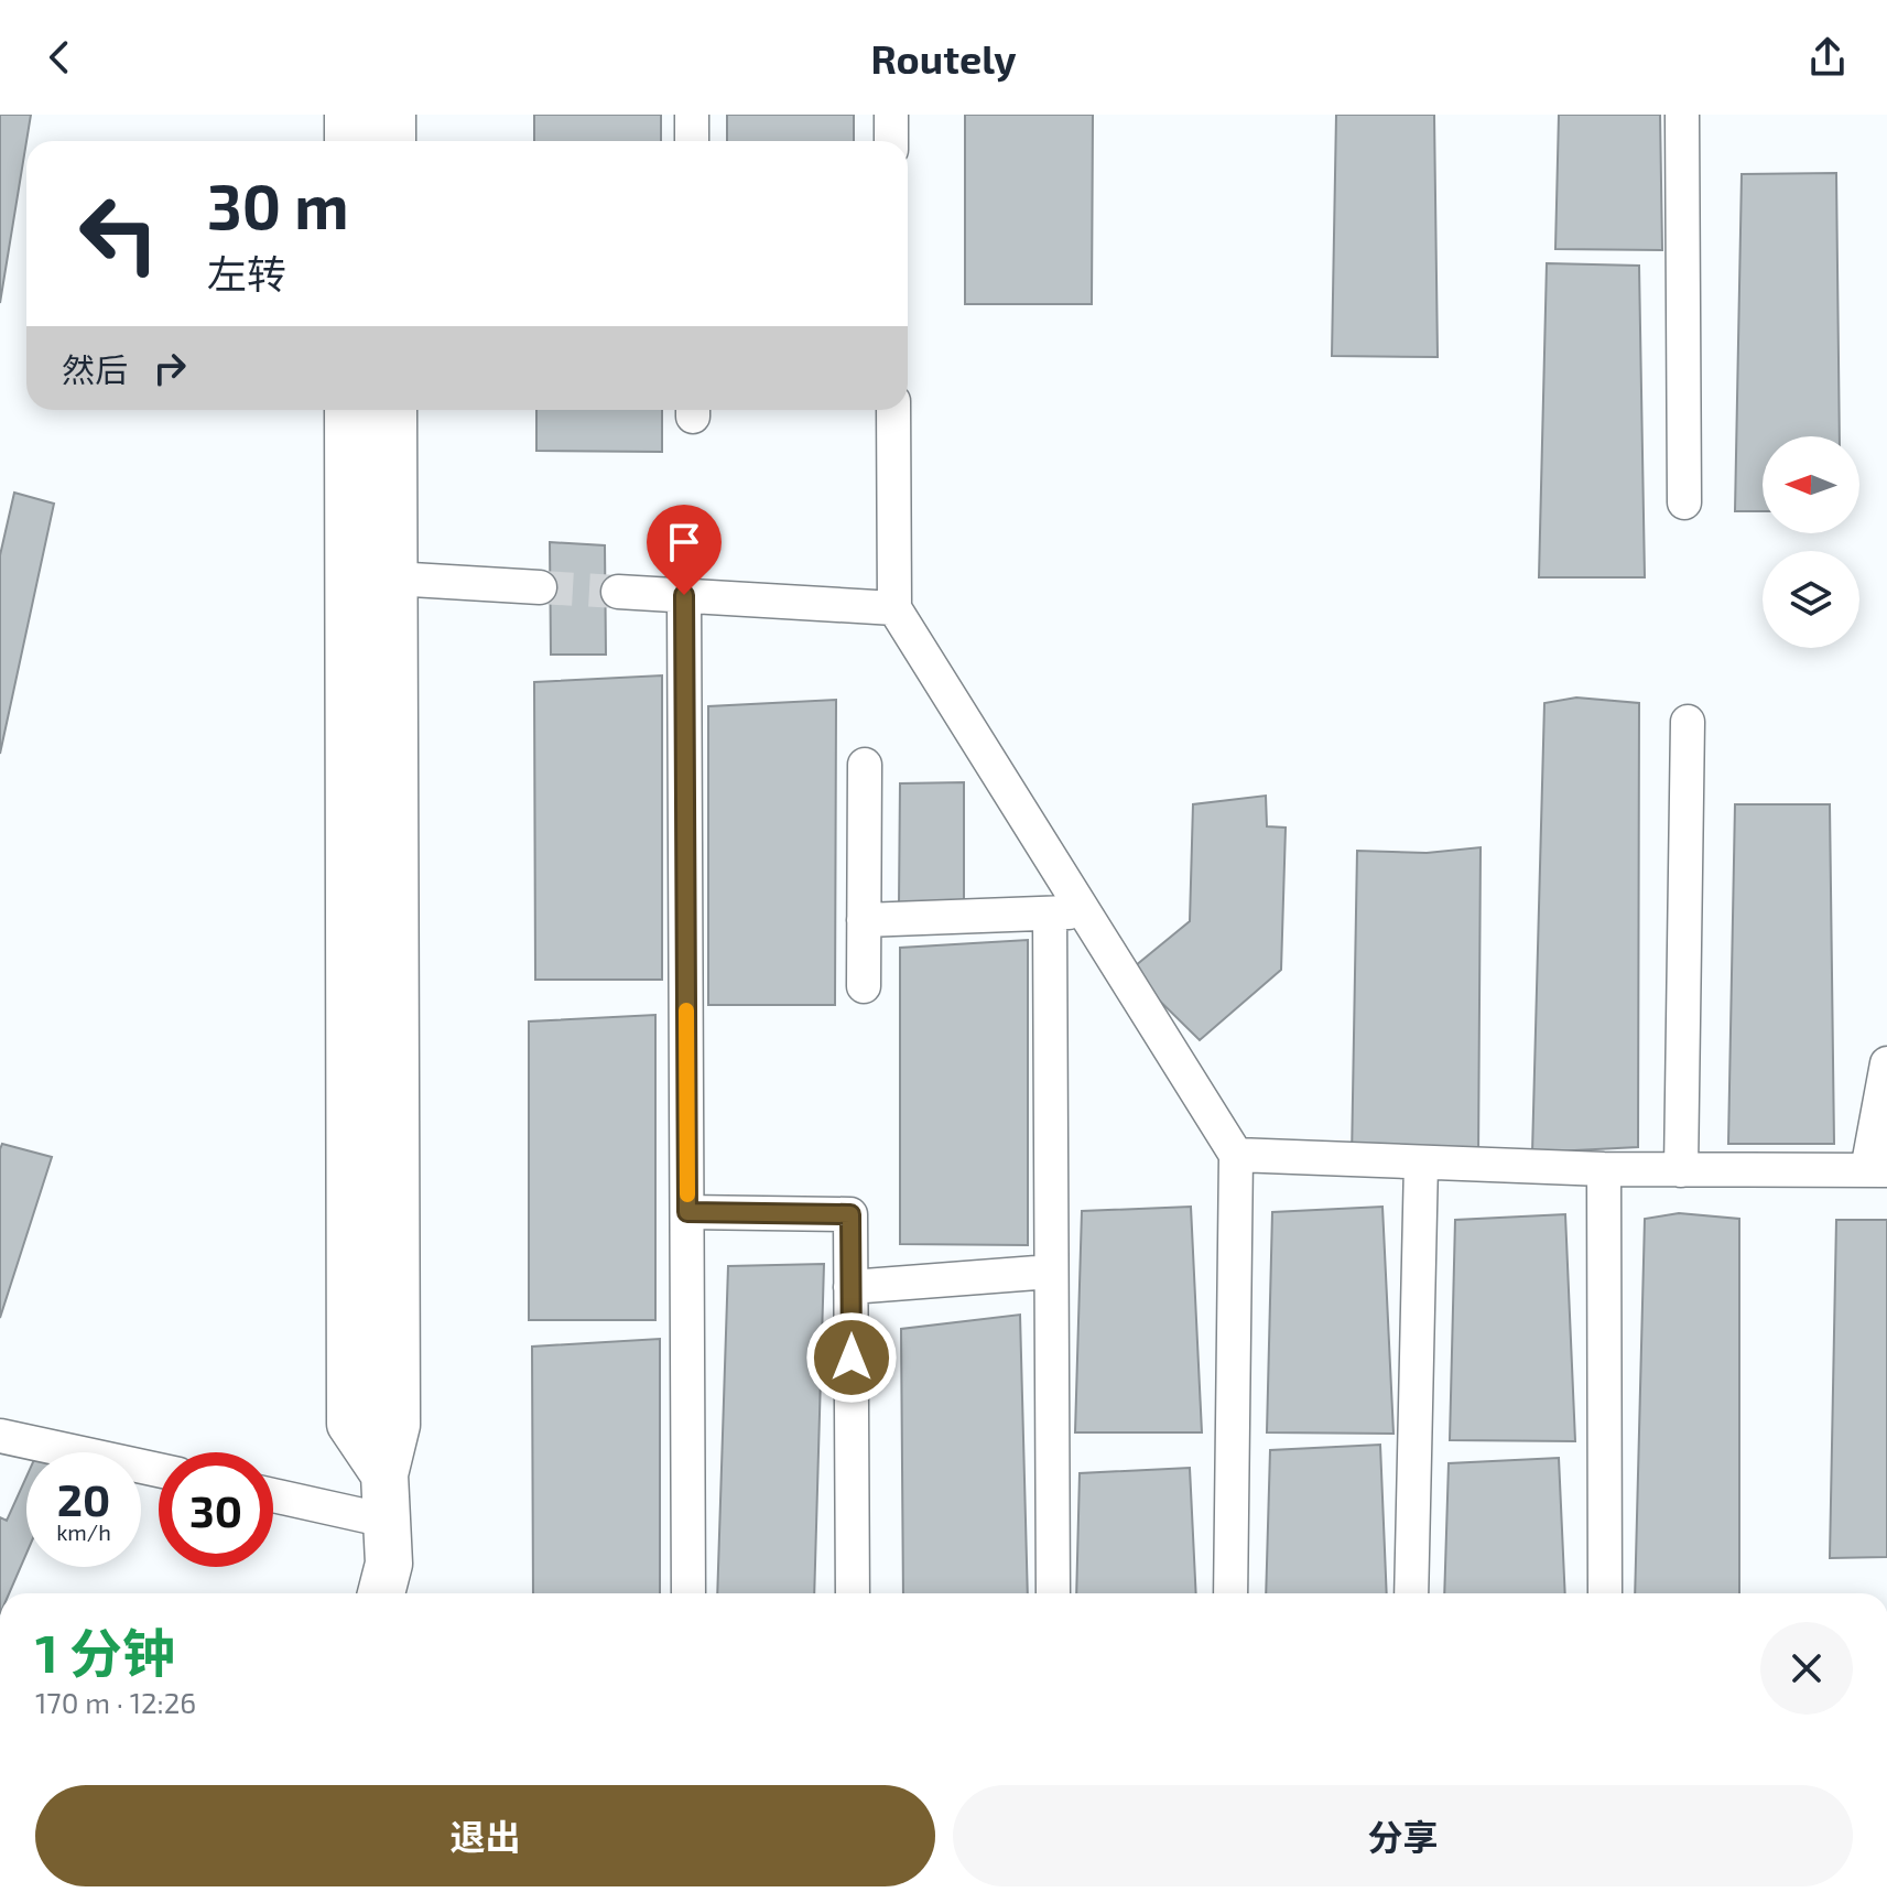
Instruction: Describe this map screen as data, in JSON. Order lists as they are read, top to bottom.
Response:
{
  "north": "left",
  "page": {
    "header": "Routely",
    "turn": ["30 m", "左转"],
    "then": "然后",
    "speed": "20 km/h",
    "limit": "30",
    "heading": ["1 分钟", "170 m · 12:26"],
    "buttons": ["退出", "分享"]
  }
}
